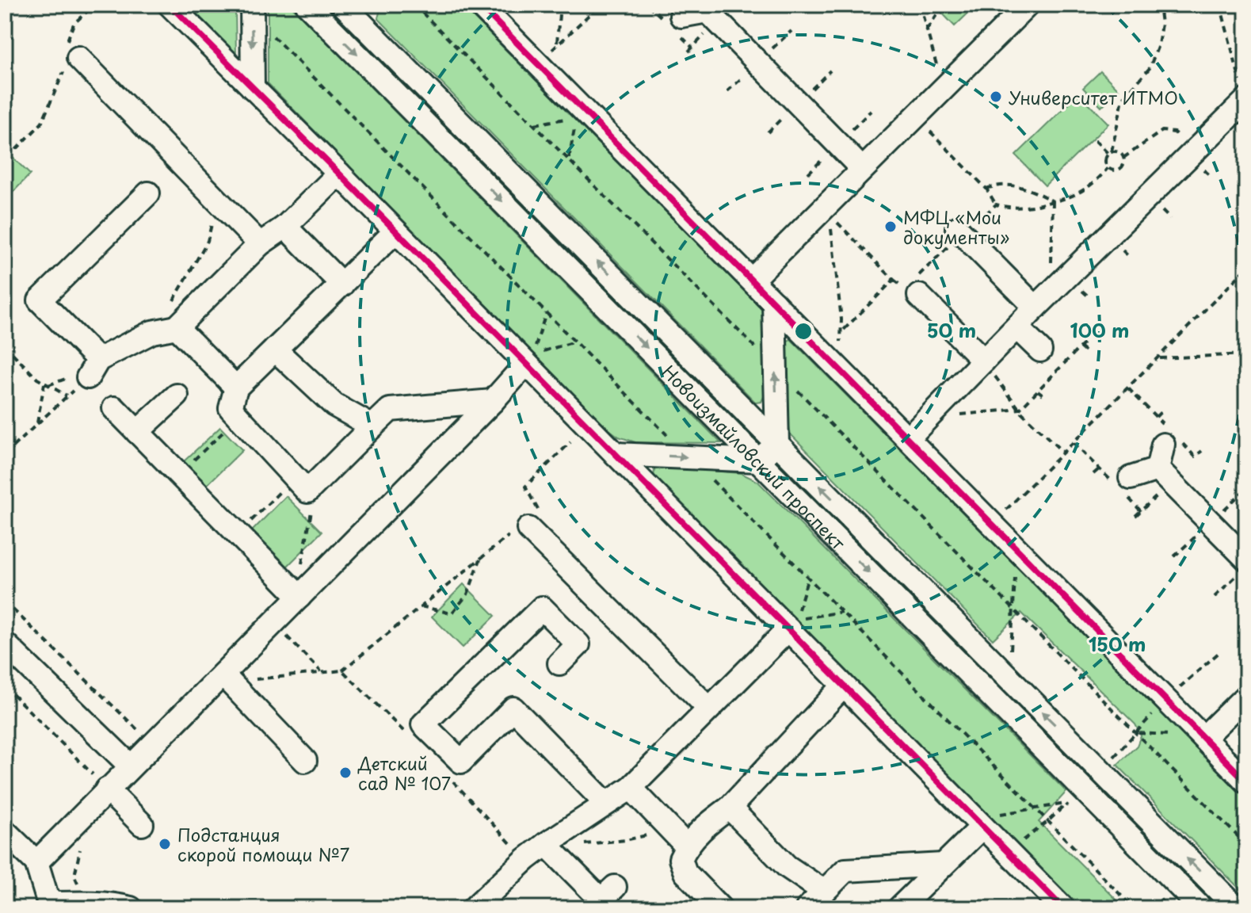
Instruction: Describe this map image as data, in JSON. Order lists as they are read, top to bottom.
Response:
{
  "streets": {
    "street": ["Новоизмайловский проспект"]
  },
  "places": [
    "Университет ИТМО",
    "МФЦ «Мои документы»",
    "Детский сад № 107",
    "Подстанция скорой помощи №7"
  ],
  "rings": ["50 m", "100 m", "150 m"]
}
